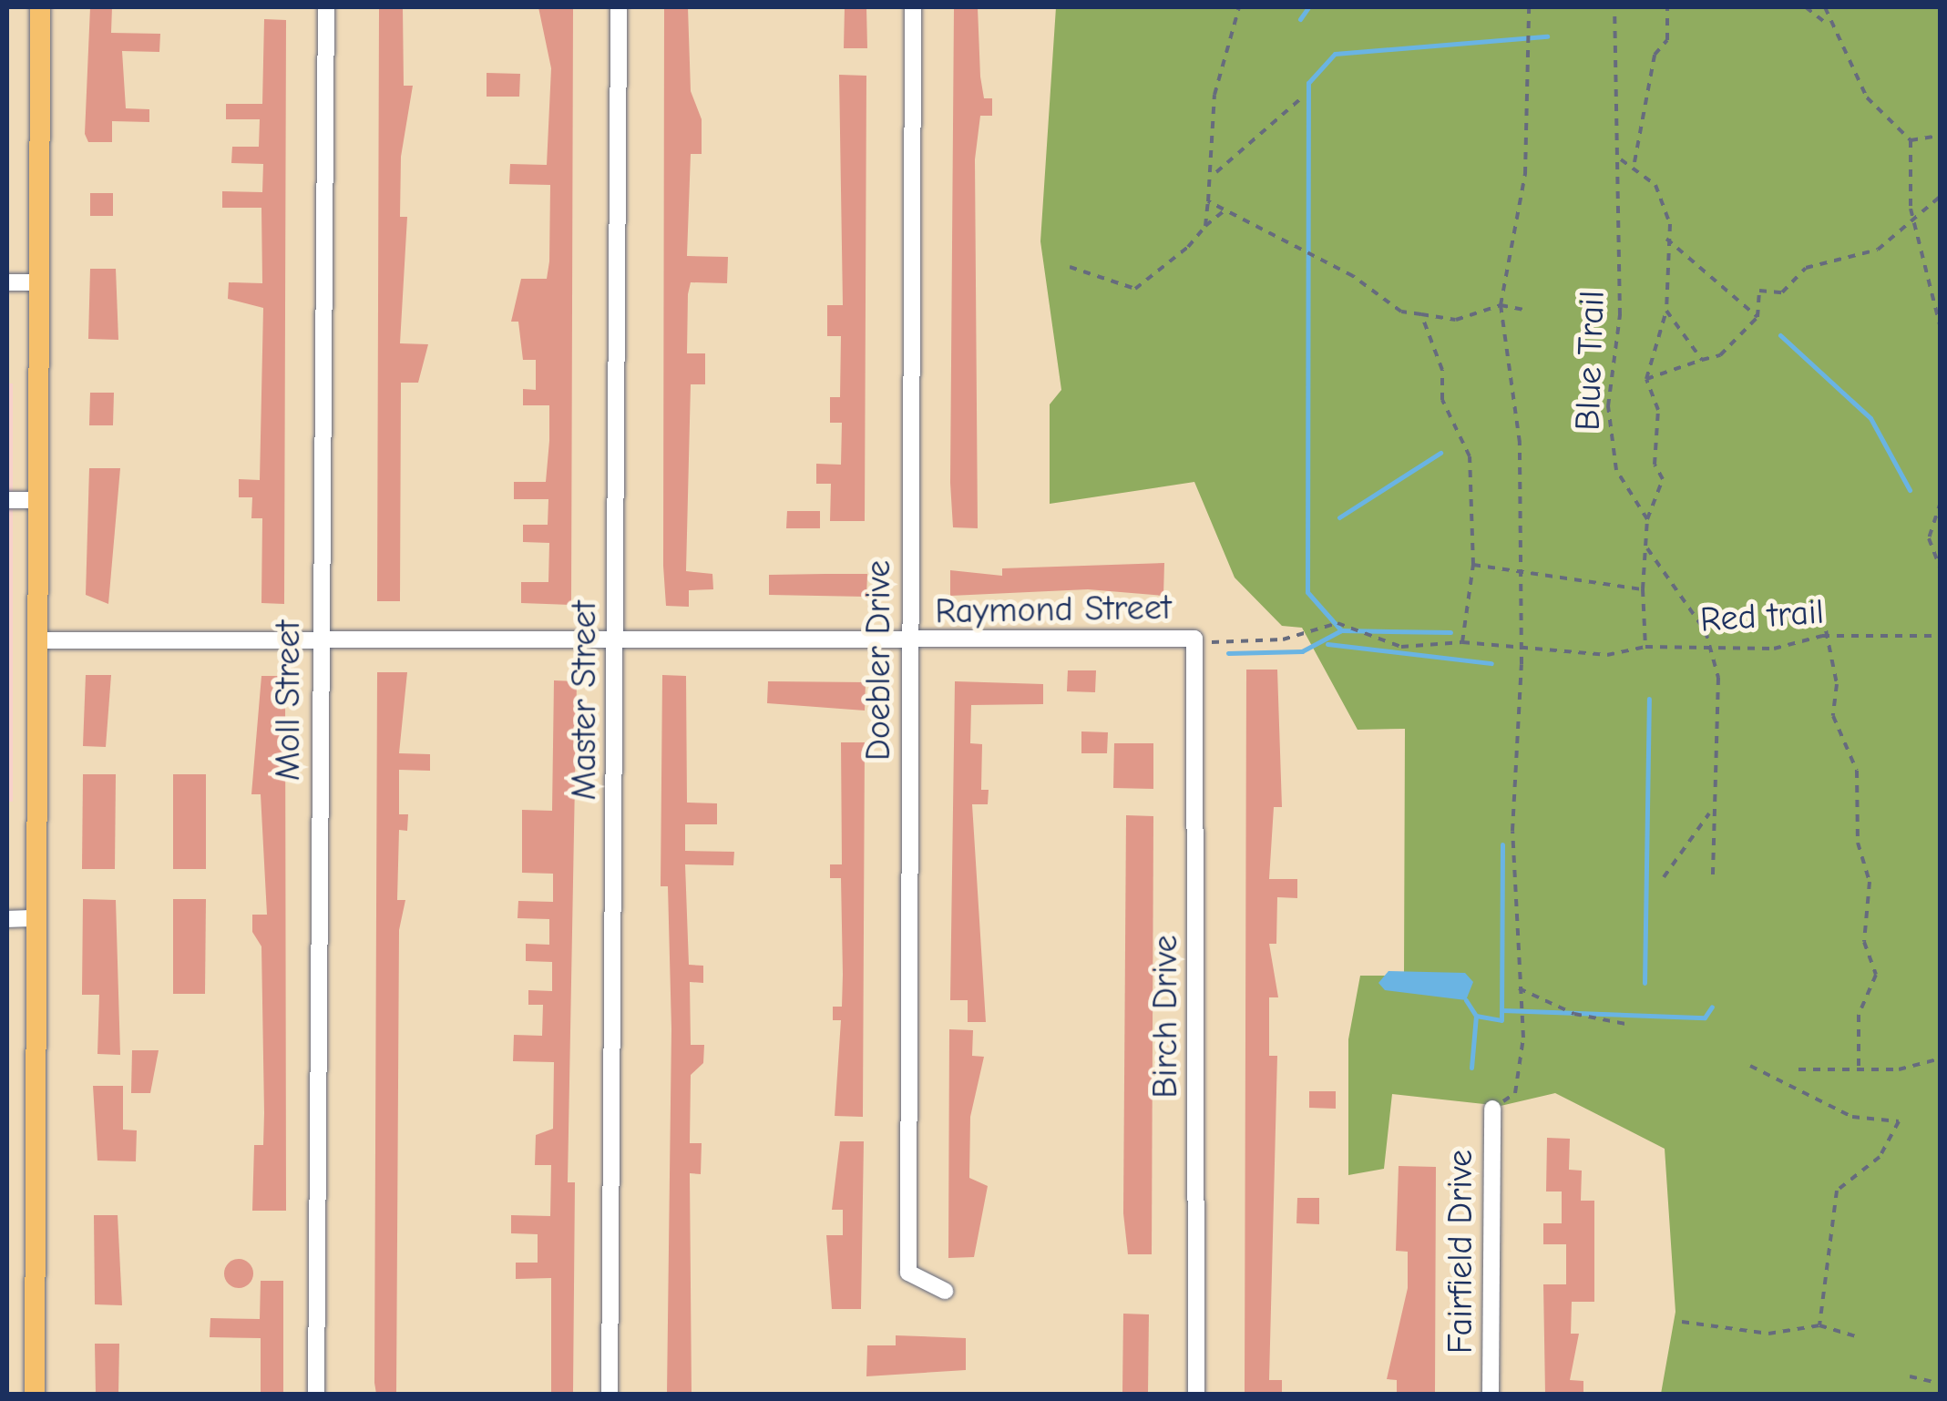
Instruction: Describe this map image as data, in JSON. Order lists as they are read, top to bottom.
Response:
{
  "streets": {
    "street": [
      "Raymond Street",
      "Doebler Drive",
      "Moll Street",
      "Master Street",
      "Birch Drive",
      "Fairfield Drive"
    ],
    "path": ["Blue Trail", "Red trail"]
  },
  "crossings": [
    ["Raymond Street", "Doebler Drive"],
    ["Raymond Street", "Moll Street"],
    ["Raymond Street", "Master Street"],
    ["Raymond Street", "Birch Drive"]
  ]
}
